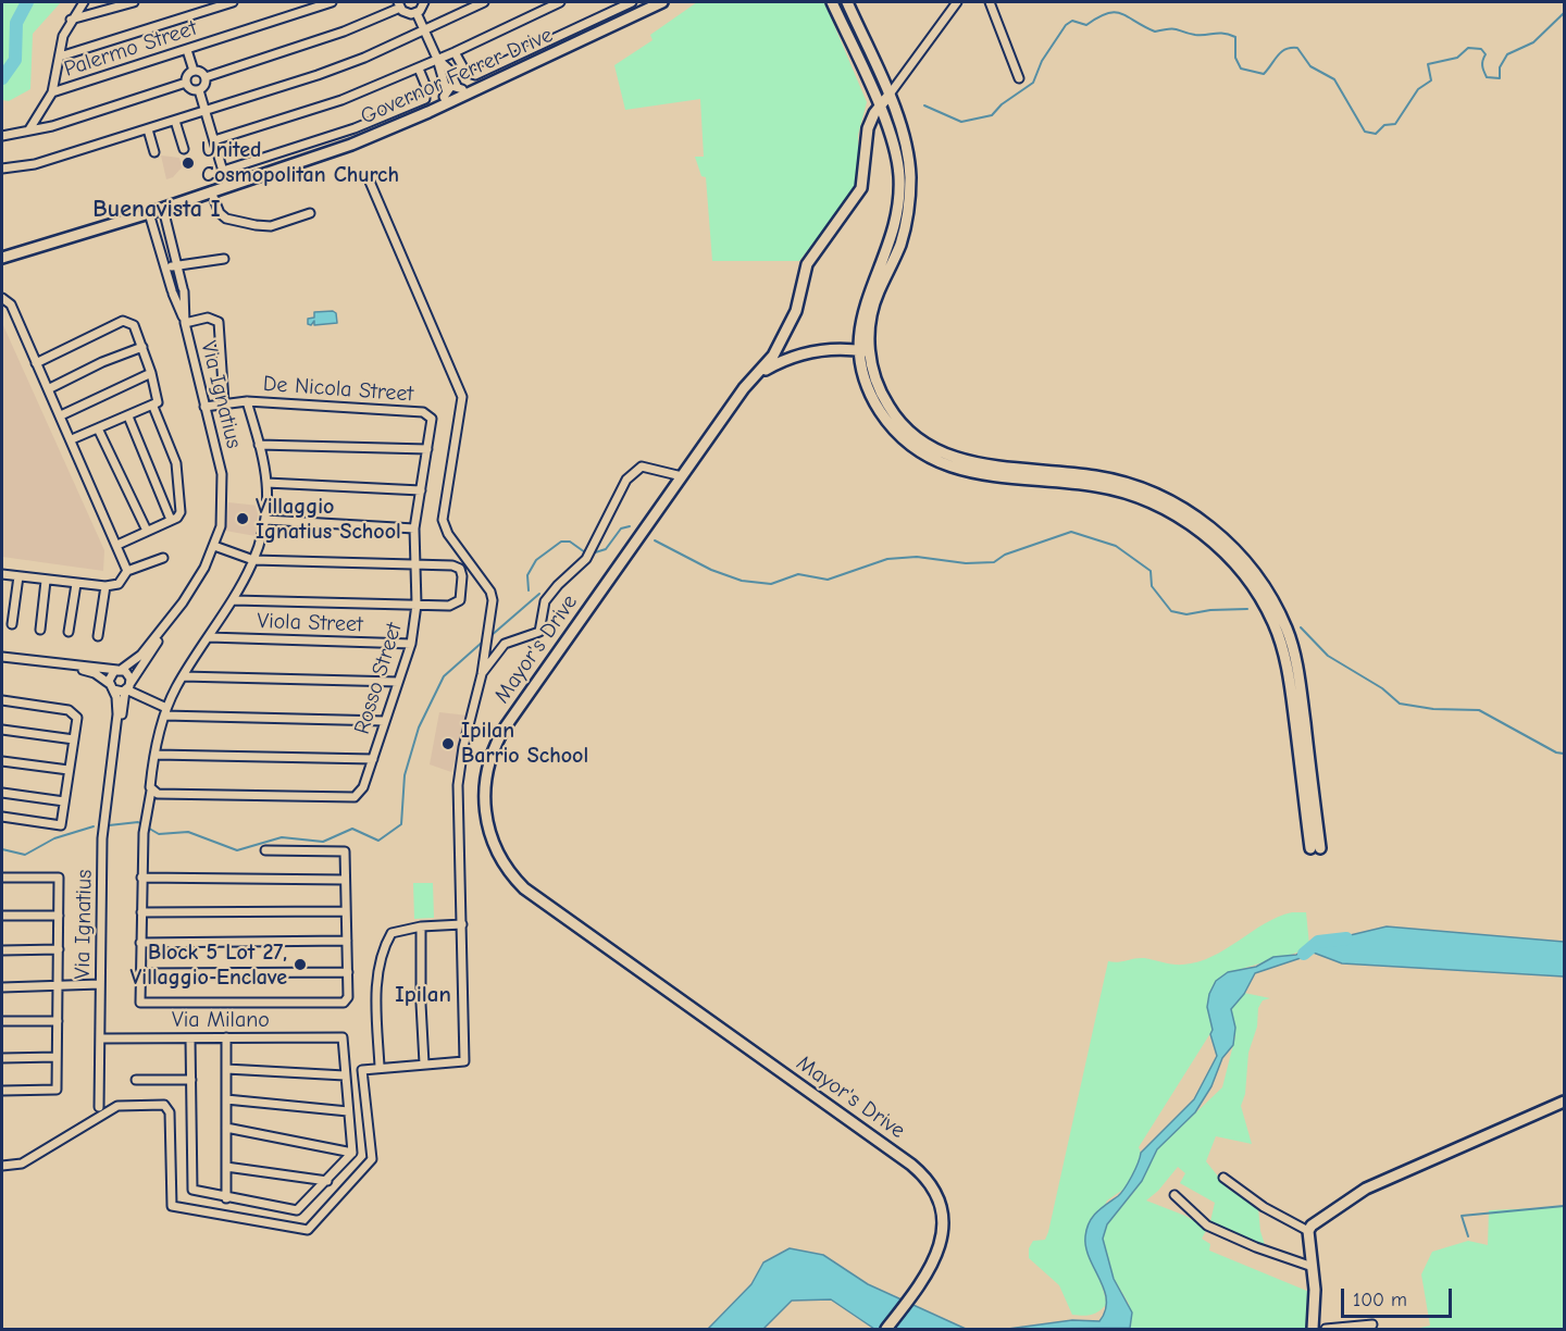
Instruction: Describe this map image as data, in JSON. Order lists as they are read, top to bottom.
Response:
{
  "streets": {
    "street": [
      "Palermo Street",
      "Governor Ferrer Drive",
      "De Nicola Street",
      "Via Ignatius",
      "Viola Street",
      "Mayor's Drive",
      "Rosso Street",
      "Via Milano"
    ]
  },
  "crossings": [
    ["Governor Ferrer Drive", "Via Ignatius"],
    ["De Nicola Street", "Via Ignatius"],
    ["De Nicola Street", "Rosso Street"],
    ["Via Ignatius", "Via Milano"],
    ["Viola Street", "Rosso Street"]
  ],
  "districts": ["Buenavista I", "Ipilan"],
  "places": [
    "United Cosmopolitan Church",
    "Villaggio Ignatius School",
    "Ipilan Barrio School",
    "Block 5 Lot 27, Villaggio Enclave"
  ],
  "scale_bar": "100 m"
}
